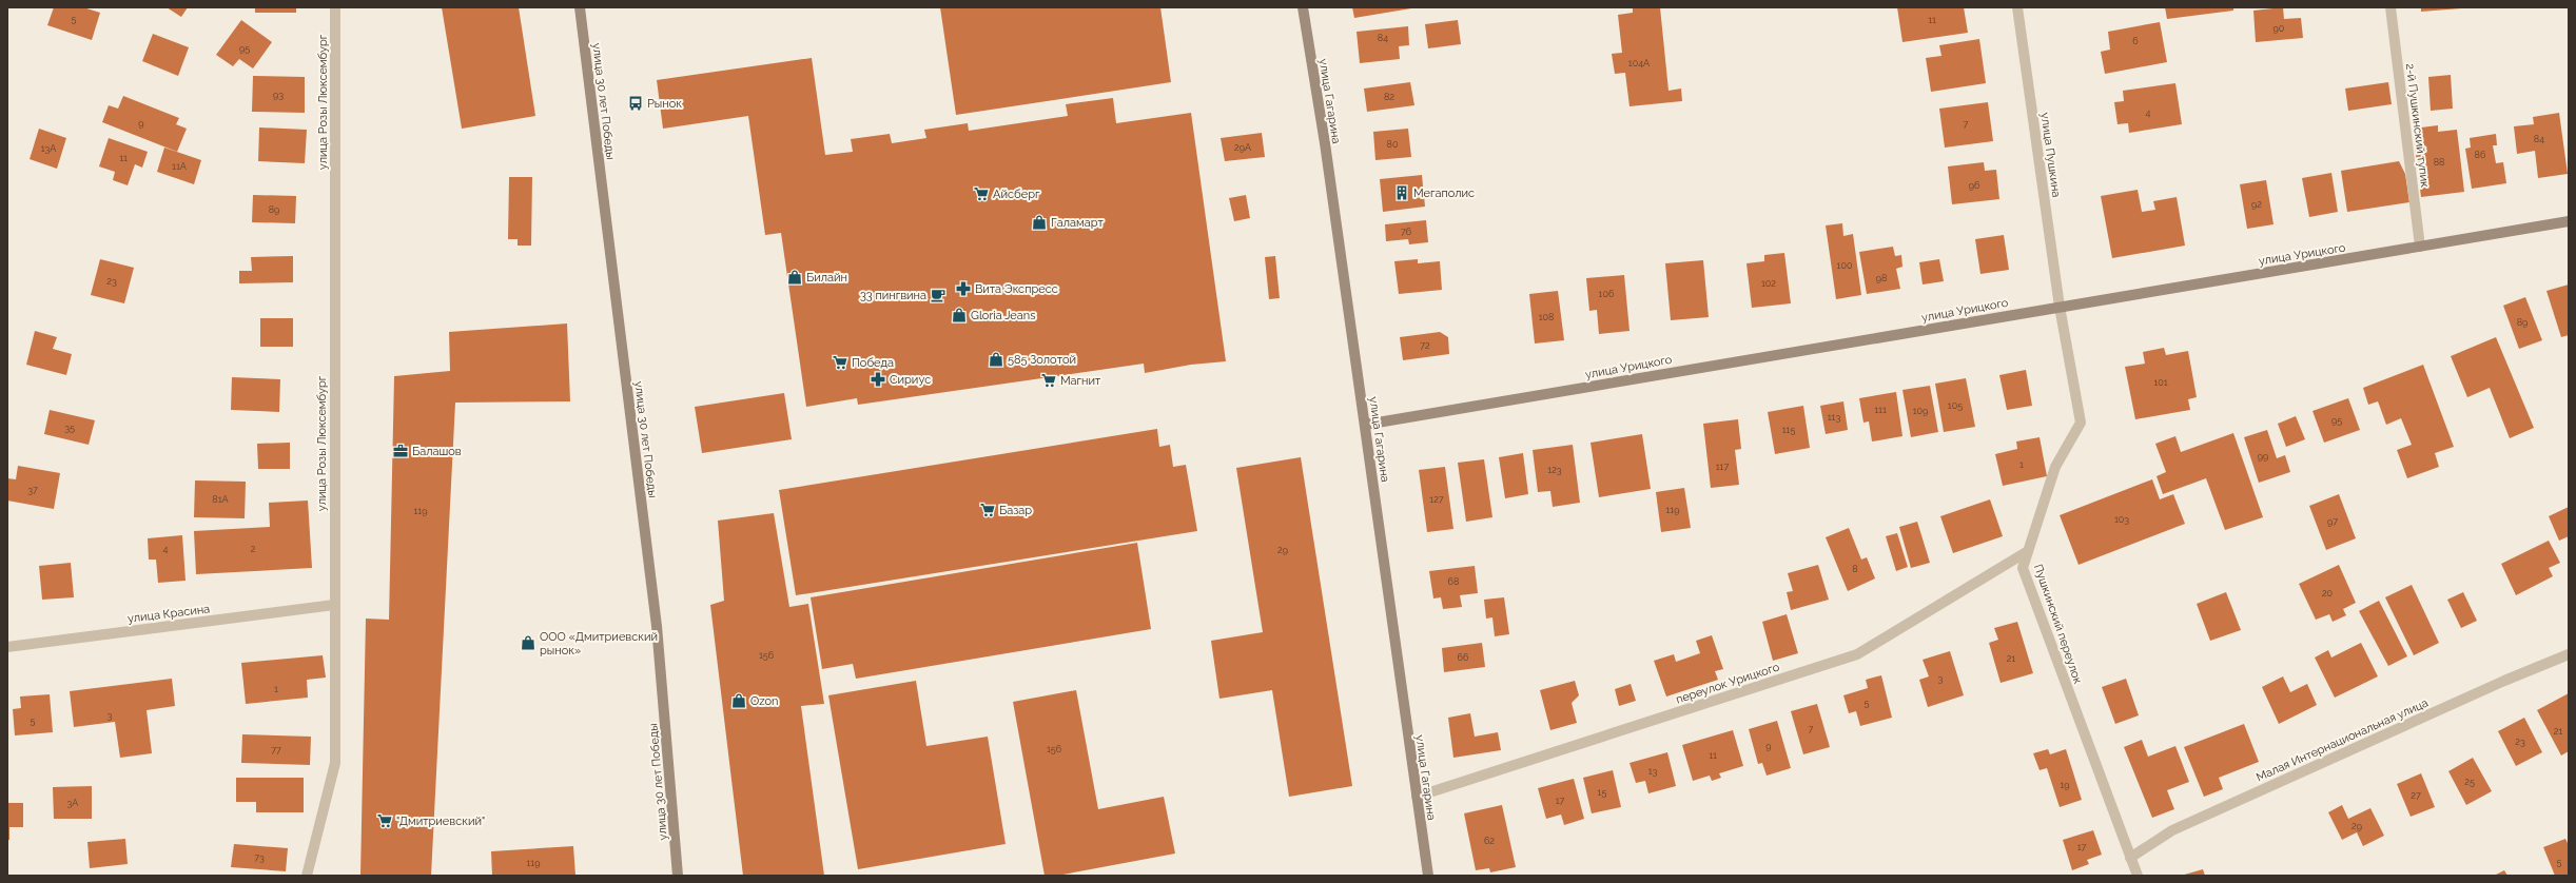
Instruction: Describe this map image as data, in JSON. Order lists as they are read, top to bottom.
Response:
{
  "streets": {
    "street": [
      "улица 30 лет Победы",
      "улица Гагарина",
      "улица Розы Люксембург",
      "2-й Пушкинский тупик",
      "улица Пушкина",
      "улица Урицкого",
      "улица Красина",
      "Пушкинский переулок",
      "переулок Урицкого",
      "Малая Интернациональная улица"
    ]
  },
  "crossings": [
    ["улица Гагарина", "улица Урицкого"],
    ["улица Гагарина", "переулок Урицкого"],
    ["улица Розы Люксембург", "улица Красина"],
    ["2-й Пушкинский тупик", "улица Урицкого"],
    ["улица Пушкина", "улица Урицкого"],
    ["улица Пушкина", "Пушкинский переулок"],
    ["улица Урицкого", "Пушкинский переулок"],
    ["Пушкинский переулок", "переулок Урицкого"],
    ["Пушкинский переулок", "Малая Интернациональная улица"]
  ],
  "places": {
    "bus stop": ["Рынок"],
    "building": ["Мегаполис"],
    "supermarket": [
      "Айсберг",
      "Победа",
      "Магнит",
      "Базар",
      "\"Дмитриевский\""
    ],
    "shop": [
      "Галамарт",
      "Билайн",
      "Gloria Jeans",
      "585 Золотой",
      "ООО «Дмитриевский рынок»",
      "Ozon"
    ],
    "pharmacy": ["Вита Экспресс", "Сириус"],
    "cafe": ["33 пингвина"],
    "office": ["Балашов"]
  },
  "house_numbers": [
    "5",
    "11",
    "90",
    "84",
    "6",
    "95",
    "104А",
    "93",
    "82",
    "4",
    "9",
    "7",
    "84",
    "80",
    "29А",
    "13А",
    "86",
    "11",
    "88",
    "11А",
    "96",
    "92",
    "89",
    "76",
    "100",
    "98",
    "23",
    "102",
    "106",
    "108",
    "89",
    "72",
    "101",
    "105",
    "111",
    "109",
    "113",
    "95",
    "35",
    "115",
    "99",
    "1",
    "117",
    "123",
    "37",
    "81А",
    "127",
    "119",
    "119",
    "103",
    "97",
    "4",
    "2",
    "29",
    "8",
    "68",
    "20",
    "156",
    "66",
    "21",
    "3",
    "1",
    "5",
    "3",
    "5",
    "7",
    "21",
    "23",
    "9",
    "156",
    "77",
    "11",
    "13",
    "25",
    "19",
    "15",
    "27",
    "17",
    "3А",
    "29",
    "62",
    "17",
    "73",
    "5",
    "119"
  ]
}
